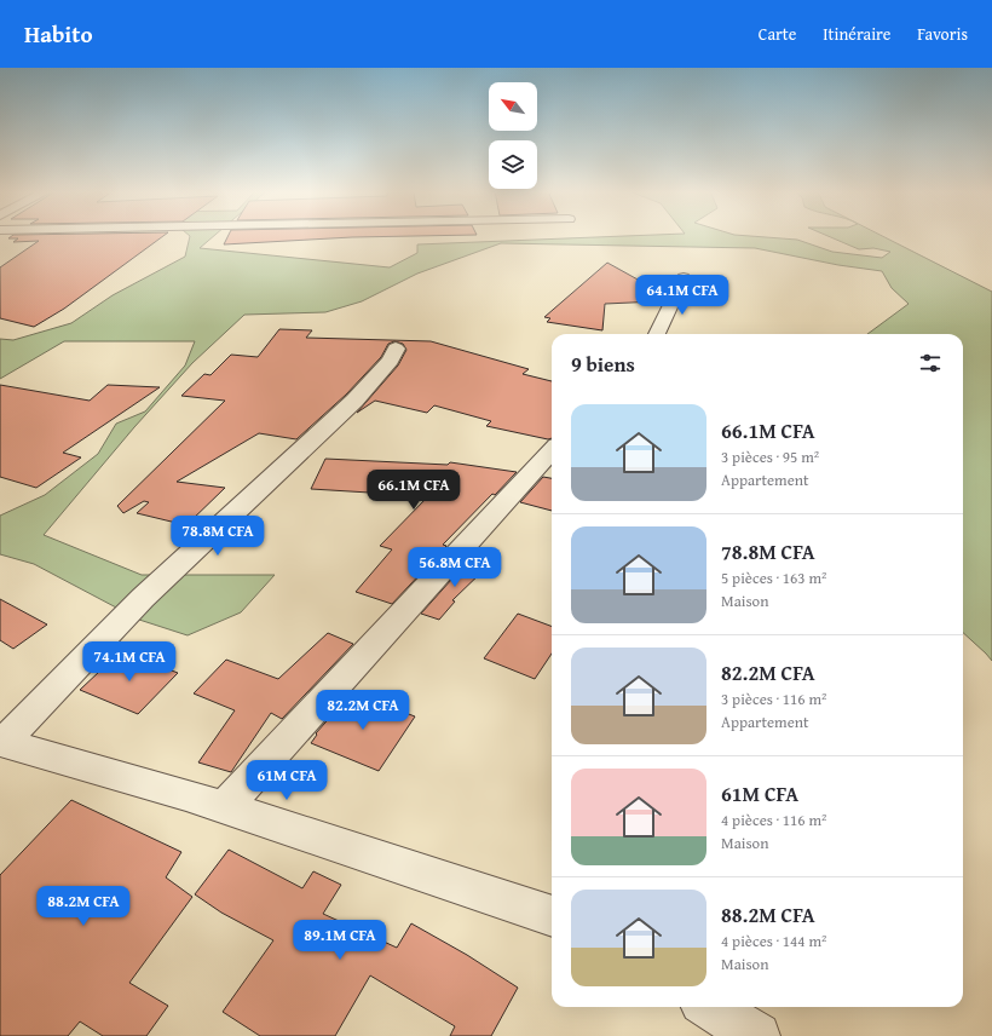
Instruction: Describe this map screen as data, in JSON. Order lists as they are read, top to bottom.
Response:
{
  "north": "top left",
  "page": {
    "header": "Habito",
    "nav": ["Carte", "Itinéraire", "Favoris"],
    "price": [
      "64.1M CFA",
      "66.1M CFA",
      "78.8M CFA",
      "56.8M CFA",
      "74.1M CFA",
      "82.2M CFA",
      "61M CFA",
      "88.2M CFA",
      "89.1M CFA"
    ],
    "heading": "9 biens",
    "list": [
      {
        "name": "66.1M CFA",
        "note": "3 pièces · 95 m² · Appartement"
      },
      {
        "name": "78.8M CFA",
        "note": "5 pièces · 163 m² · Maison"
      },
      {
        "name": "82.2M CFA",
        "note": "3 pièces · 116 m² · Appartement"
      },
      {
        "name": "61M CFA",
        "note": "4 pièces · 116 m² · Maison"
      },
      {
        "name": "88.2M CFA",
        "note": "4 pièces · 144 m² · Maison"
      }
    ]
  }
}
